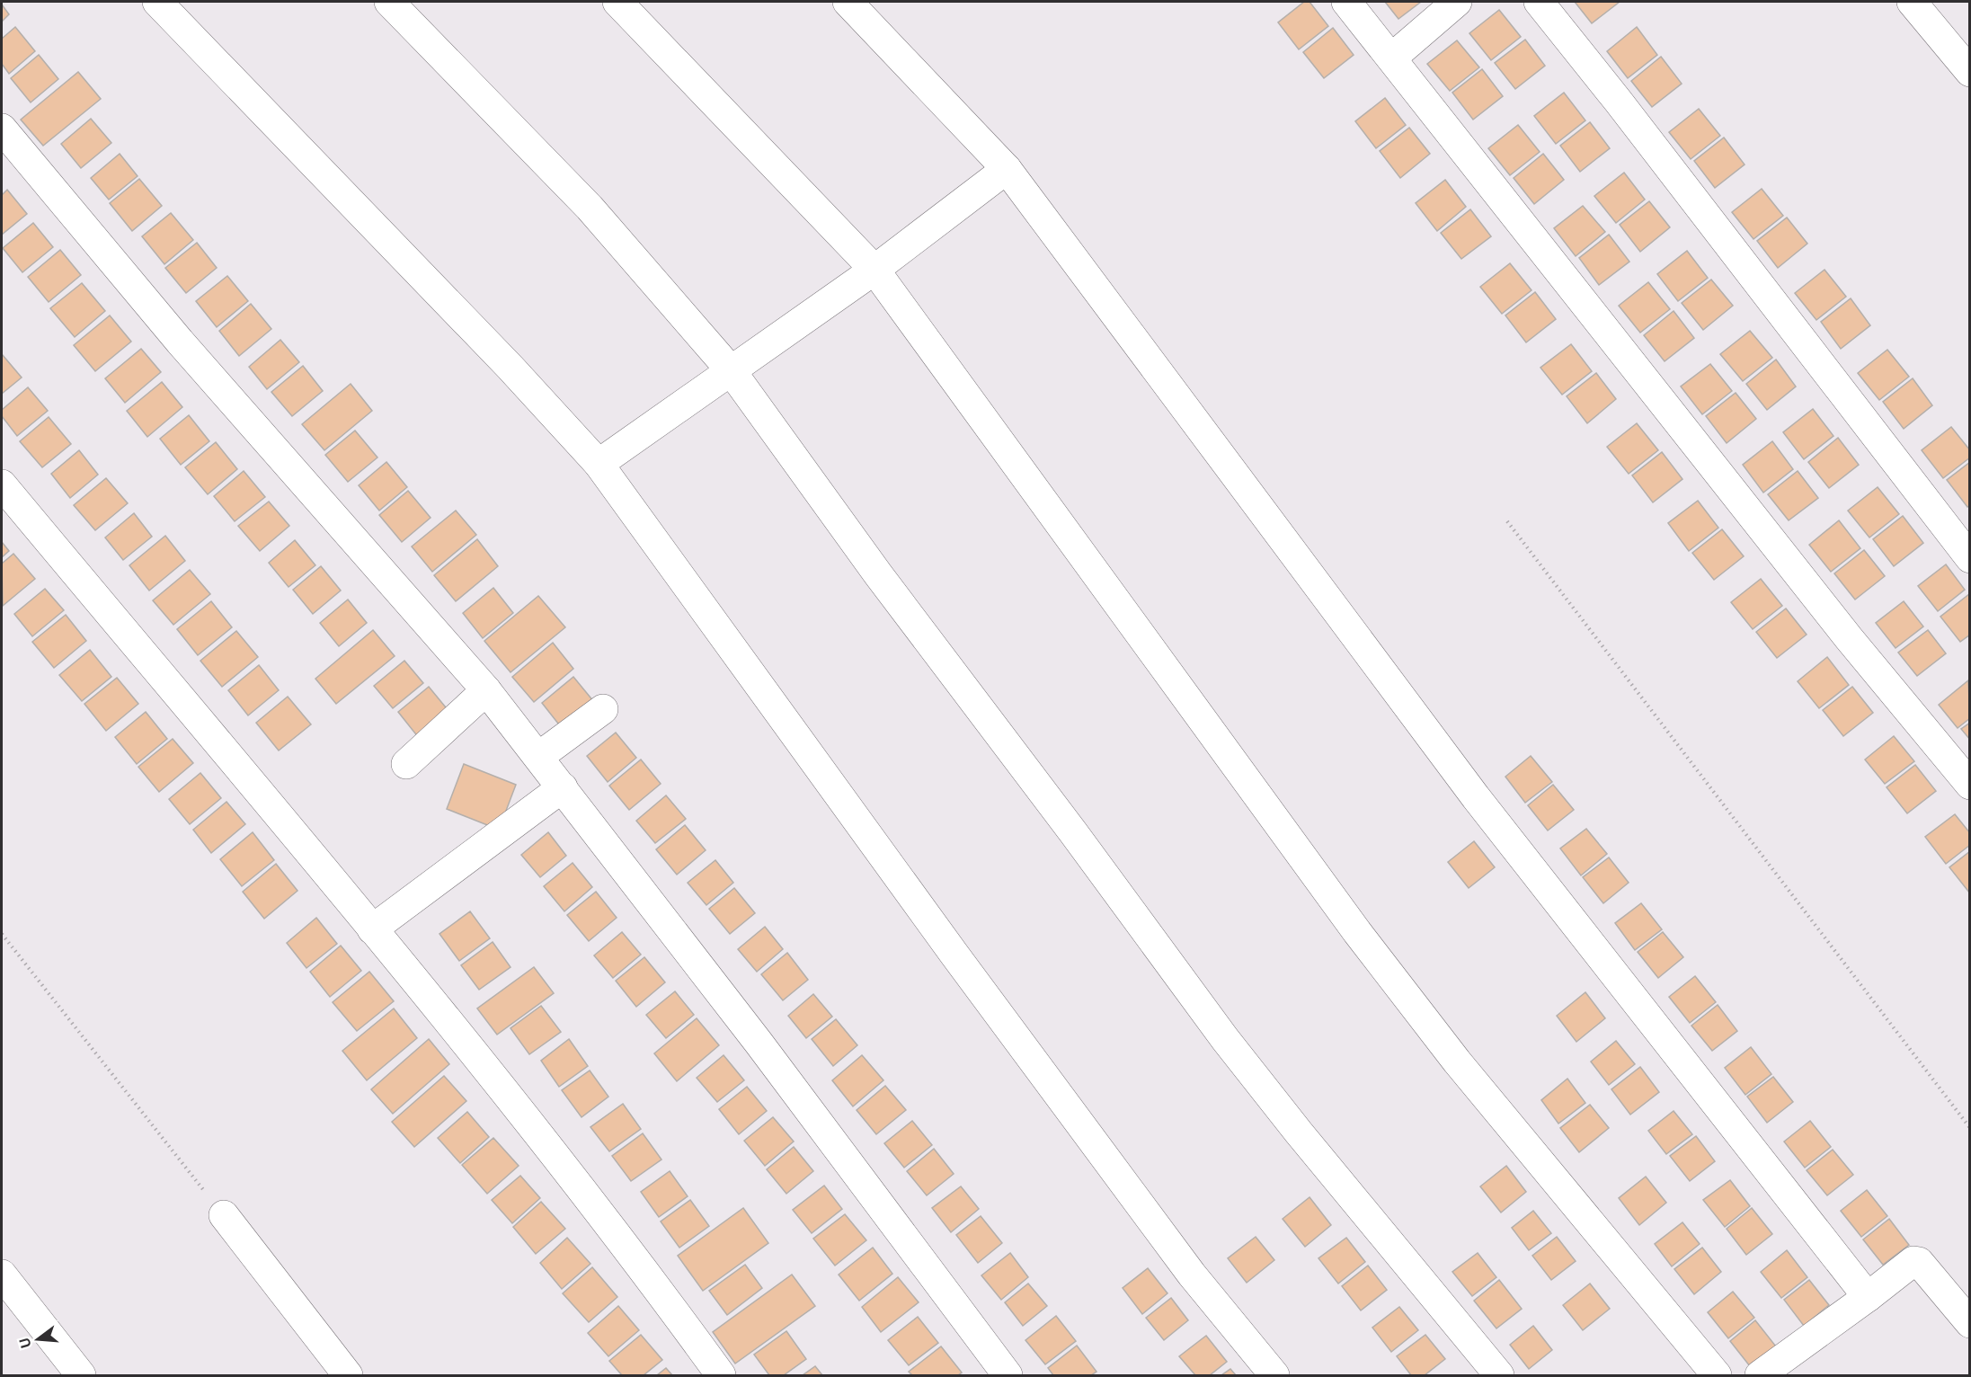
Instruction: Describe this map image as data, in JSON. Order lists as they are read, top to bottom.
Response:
{
  "north": "left"
}
